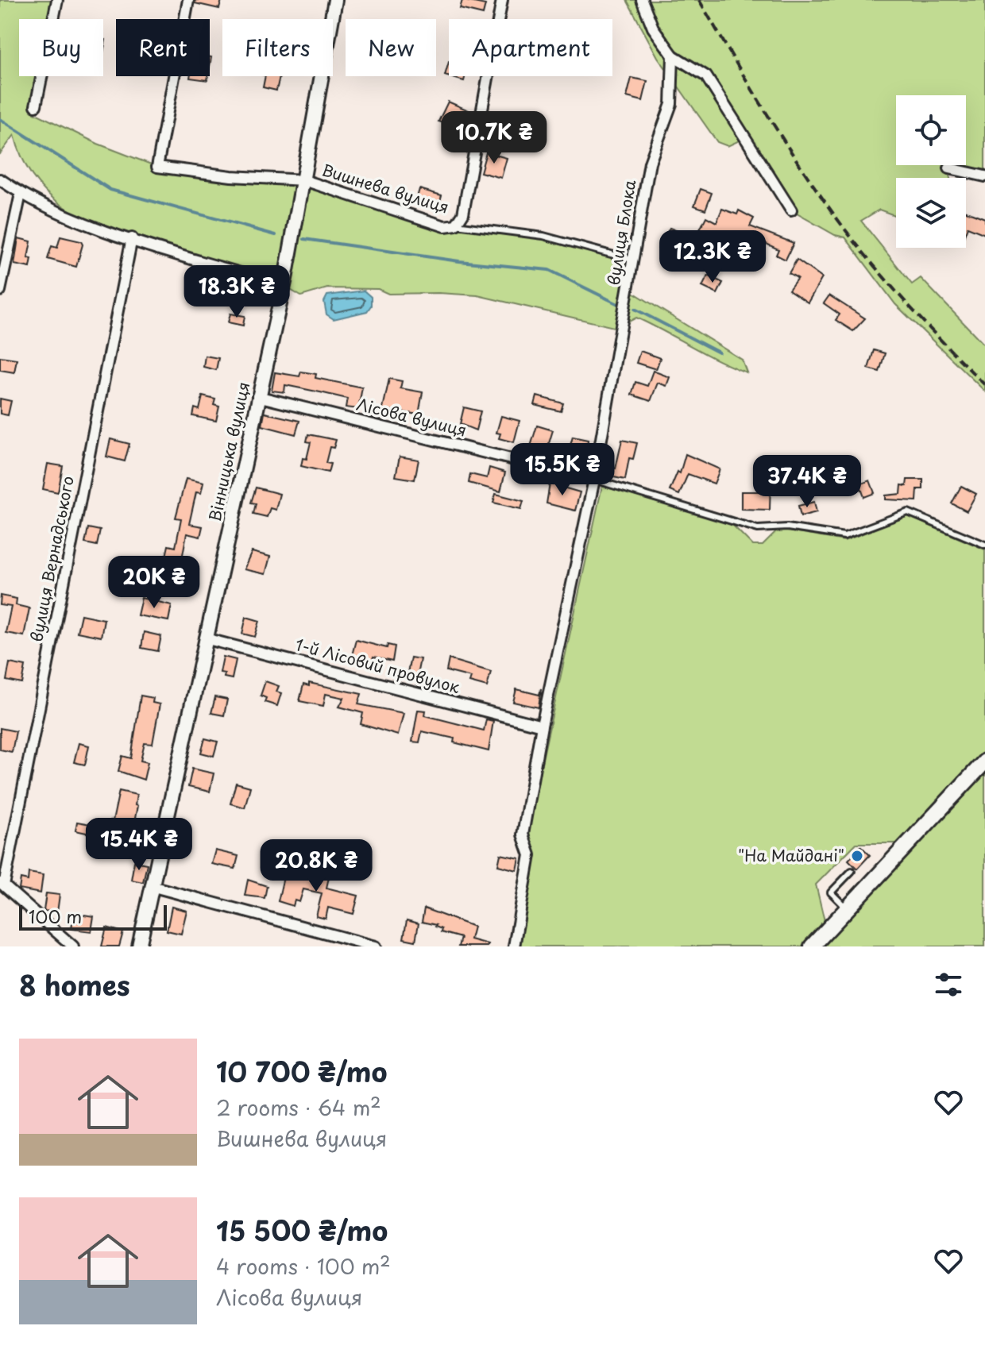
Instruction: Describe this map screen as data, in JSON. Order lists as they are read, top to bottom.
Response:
{
  "streets": {
    "street": [
      "Вишнева вулиця",
      "вулиця Блока",
      "Лісова вулиця",
      "Вінницька вулиця",
      "вулиця Вернадського",
      "1-й Лісовий провулок"
    ]
  },
  "crossings": [
    ["Вишнева вулиця", "Вінницька вулиця"],
    ["вулиця Блока", "Лісова вулиця"],
    ["вулиця Блока", "1-й Лісовий провулок"],
    ["Лісова вулиця", "Вінницька вулиця"],
    ["Вінницька вулиця", "1-й Лісовий провулок"]
  ],
  "places": ["\"На Майдані\""],
  "scale_bar": "100 m",
  "page": {
    "chip": [
      "Buy",
      "Rent",
      "Filters",
      "New",
      "Apartment"
    ],
    "price": [
      "10.7K ₴",
      "12.3K ₴",
      "18.3K ₴",
      "15.5K ₴",
      "37.4K ₴",
      "20K ₴",
      "15.4K ₴",
      "20.8K ₴"
    ],
    "scale": "100 m",
    "heading": "8 homes",
    "list": [
      {
        "name": "10 700 ₴/mo",
        "note": "2 rooms · 64 m² · Вишнева вулиця"
      },
      {
        "name": "15 500 ₴/mo",
        "note": "4 rooms · 100 m² · Лісова вулиця"
      }
    ]
  }
}
